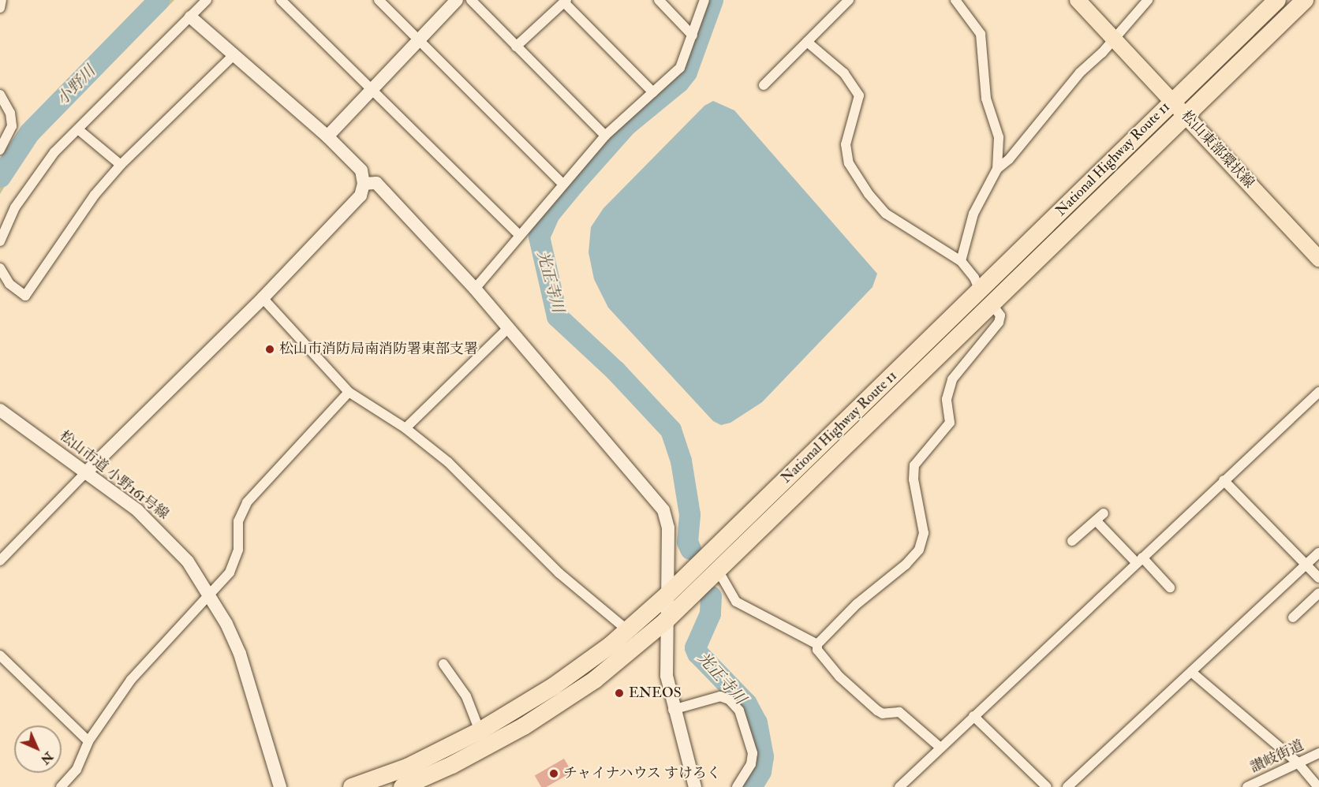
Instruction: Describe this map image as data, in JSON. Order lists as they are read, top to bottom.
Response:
{
  "streets": {
    "highway": ["National Highway Route 11"],
    "main road": ["松山東部環状線"],
    "street": ["松山市道 小野161号線", "讃岐街道"]
  },
  "crossings": [
    ["松山東部環状線", "National Highway Route 11"]
  ],
  "water": ["小野川", "光正寺川"],
  "places": ["松山市消防局南消防署東部支署", "ENEOS", "チャイナハウス すけろく"],
  "north": "bottom right"
}
